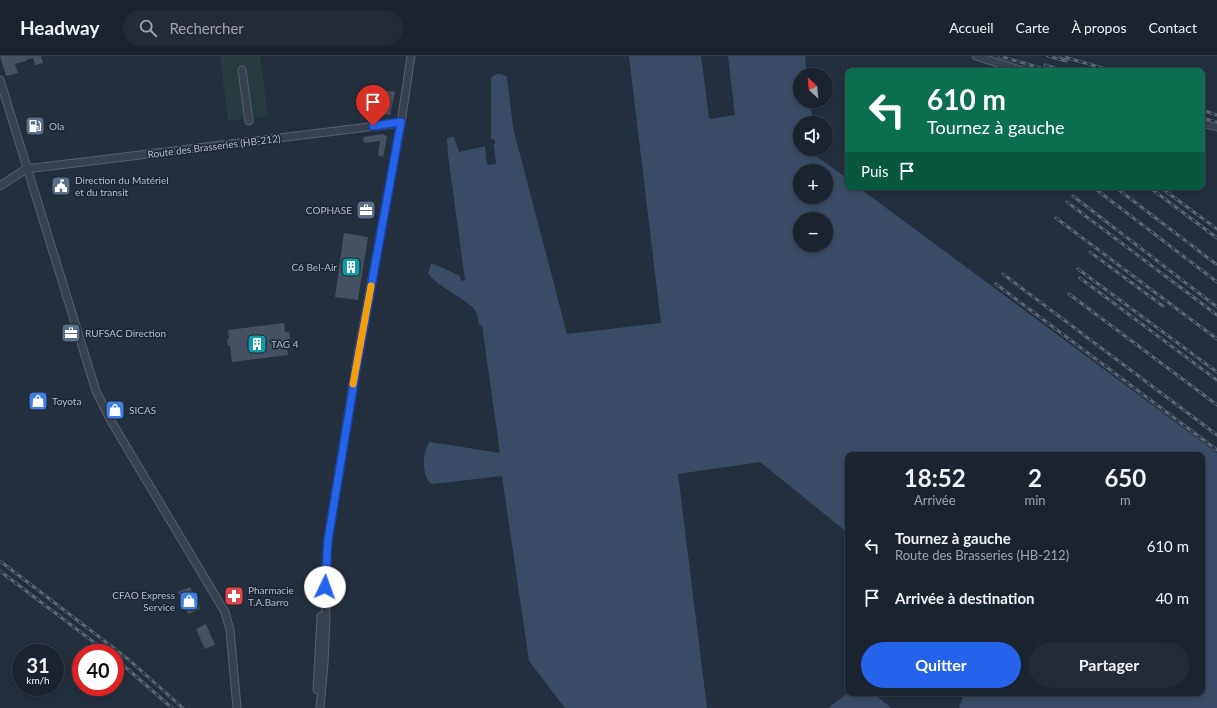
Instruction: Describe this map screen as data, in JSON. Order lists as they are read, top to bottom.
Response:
{
  "streets": {
    "street": ["Route des Brasseries (HB-212)"]
  },
  "places": {
    "fuel station": ["Ola"],
    "public building": ["Direction du Matériel et du transit"],
    "office": ["COPHASE", "RUFSAC Direction"],
    "building": ["C6 Bel-Air", "TAG 4"],
    "shop": ["Toyota", "SICAS", "CFAO Express Service"],
    "pharmacy": ["Pharmacie T.A.Barro"]
  },
  "north": "top left",
  "page": {
    "header": "Headway",
    "search": "Rechercher",
    "nav": [
      "Accueil",
      "Carte",
      "À propos",
      "Contact"
    ],
    "map_buttons": ["+", "−"],
    "turn": ["610 m", "Tournez à gauche"],
    "then": "Puis",
    "eta": [
      "18:52",
      "Arrivée",
      "2",
      "min",
      "650",
      "m"
    ],
    "list": [
      {
        "name": "Tournez à gauche",
        "note": "Route des Brasseries (HB-212)",
        "value": "610 m"
      },
      {
        "name": "Arrivée à destination",
        "value": "40 m"
      }
    ],
    "buttons": ["Quitter", "Partager"],
    "speed": "31 km/h",
    "limit": "40"
  }
}
